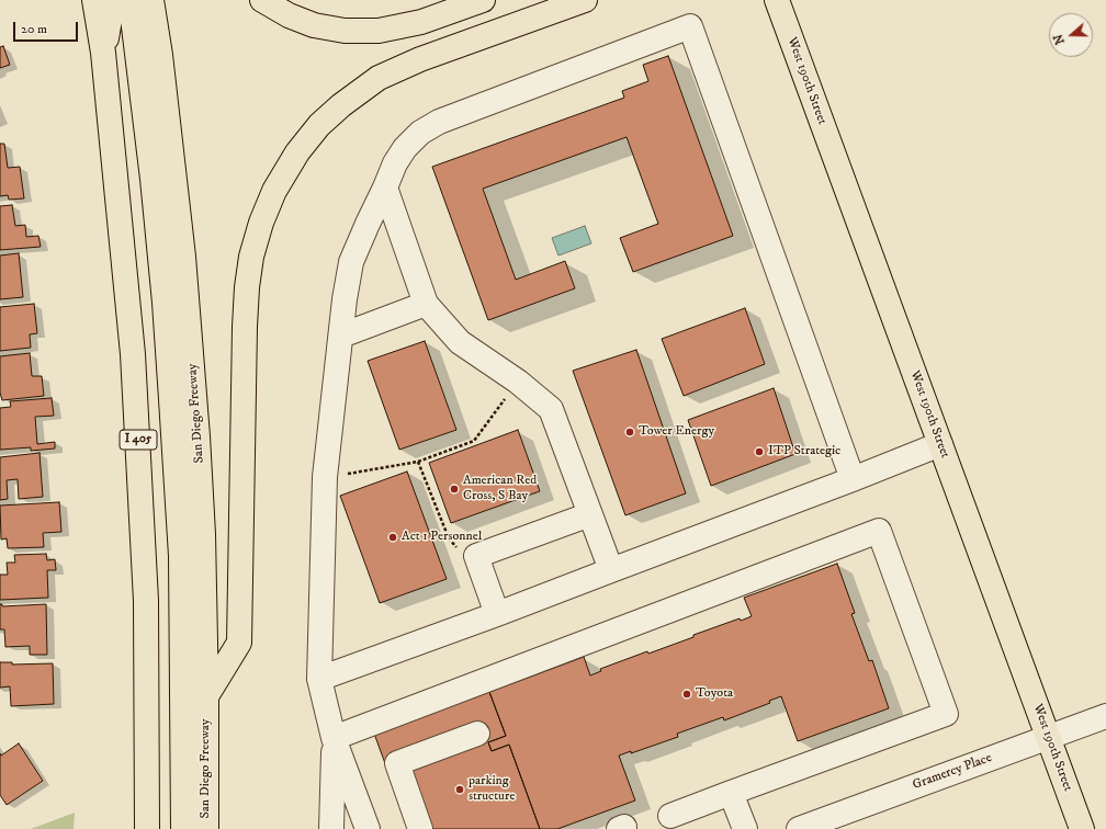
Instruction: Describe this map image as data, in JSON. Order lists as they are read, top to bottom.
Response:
{
  "streets": {
    "main road": ["West 190th Street", "San Diego Freeway", "I 405"],
    "street": ["Gramercy Place"]
  },
  "crossings": [
    ["West 190th Street", "Gramercy Place"]
  ],
  "places": [
    "Tower Energy",
    "ITP Strategic",
    "American Red Cross, S Bay",
    "Act 1 Personnel",
    "Toyota",
    "parking structure"
  ],
  "scale_bar": "20 m",
  "north": "left"
}
